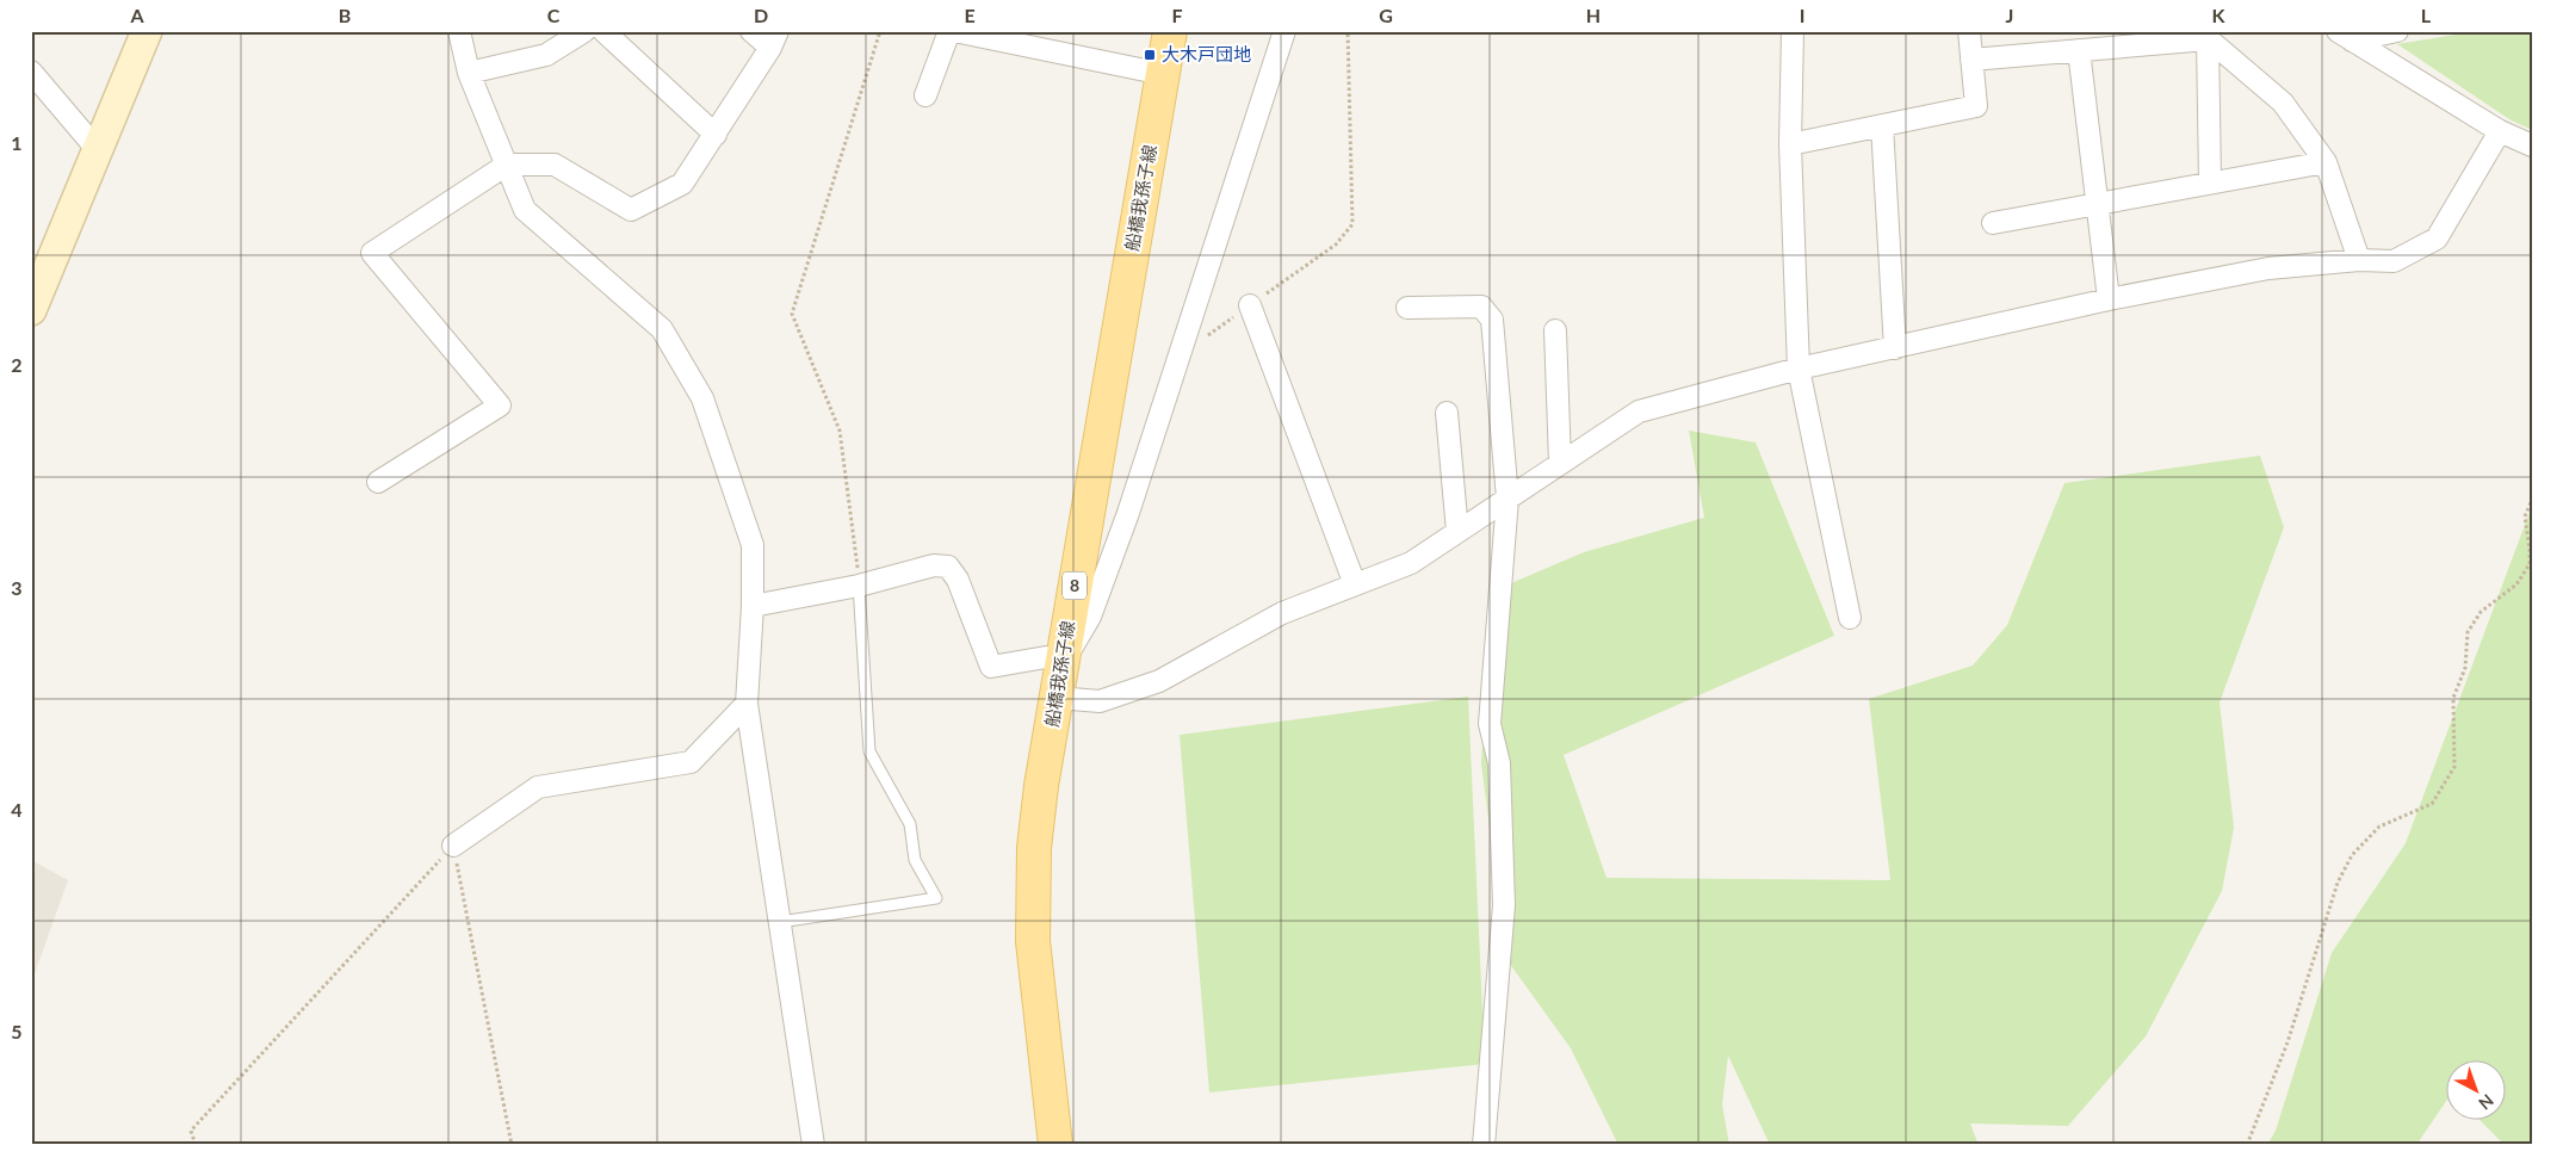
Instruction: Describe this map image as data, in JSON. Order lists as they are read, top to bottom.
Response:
{
  "streets": {
    "main road": ["船橋我孫子線", "8"]
  },
  "places": {
    "transit": ["大木戸団地"]
  },
  "north": "bottom right",
  "grid": {
    "columns": [
      "A",
      "B",
      "C",
      "D",
      "E",
      "F",
      "G",
      "H",
      "I",
      "J",
      "K",
      "L"
    ],
    "rows": [
      "1",
      "2",
      "3",
      "4",
      "5"
    ]
  }
}
